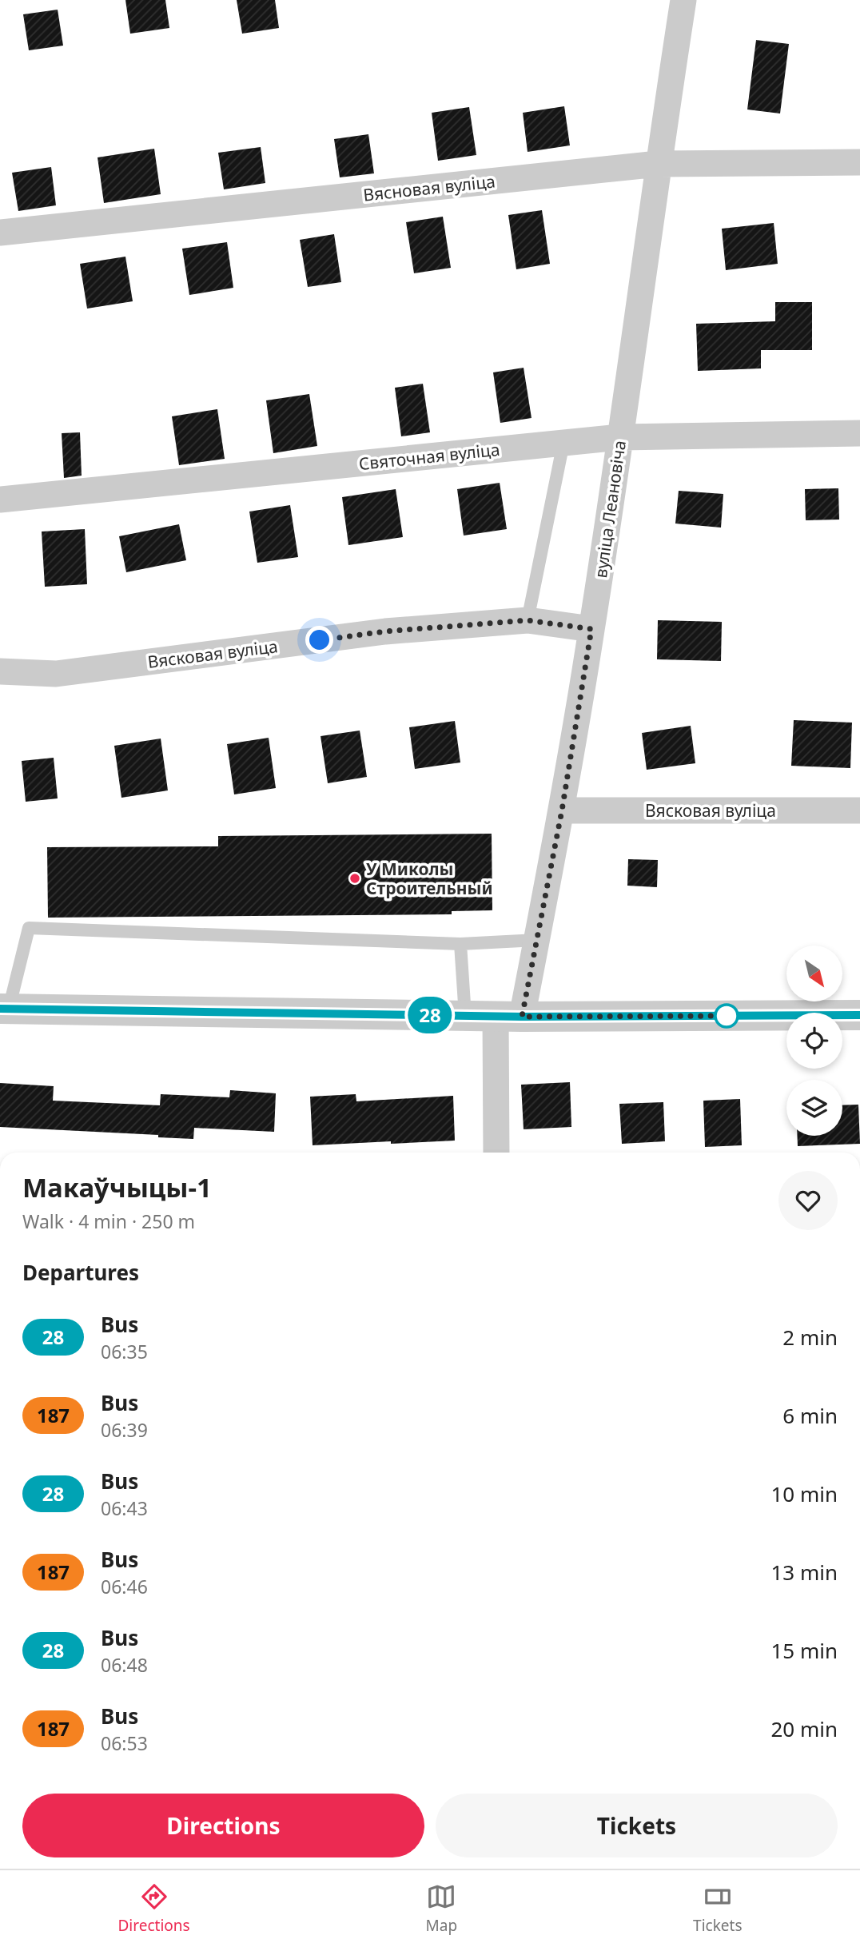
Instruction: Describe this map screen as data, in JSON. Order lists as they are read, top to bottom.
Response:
{
  "streets": {
    "street": [
      "Вясновая вуліца",
      "Святочная вуліца",
      "вуліца Леановіча",
      "Вясковая вуліца"
    ]
  },
  "crossings": [
    ["Вясновая вуліца", "вуліца Леановіча"],
    ["Святочная вуліца", "вуліца Леановіча"],
    ["вуліца Леановіча", "Вясковая вуліца"]
  ],
  "places": ["У Миколы Строительный"],
  "lines": ["bus line 28"],
  "north": "bottom right",
  "page": {
    "on_map": "28",
    "heading": [
      ["Макаўчыцы-1", "Walk · 4 min · 250 m"],
      "Departures"
    ],
    "list": [
      {
        "mark": "28",
        "name": "Bus",
        "note": "06:35",
        "value": "2 min"
      },
      {
        "mark": "187",
        "name": "Bus",
        "note": "06:39",
        "value": "6 min"
      },
      {
        "mark": "28",
        "name": "Bus",
        "note": "06:43",
        "value": "10 min"
      },
      {
        "mark": "187",
        "name": "Bus",
        "note": "06:46",
        "value": "13 min"
      },
      {
        "mark": "28",
        "name": "Bus",
        "note": "06:48",
        "value": "15 min"
      },
      {
        "mark": "187",
        "name": "Bus",
        "note": "06:53",
        "value": "20 min"
      }
    ],
    "buttons": ["Directions", "Tickets"],
    "tabs": ["Directions", "Map", "Tickets"]
  }
}
